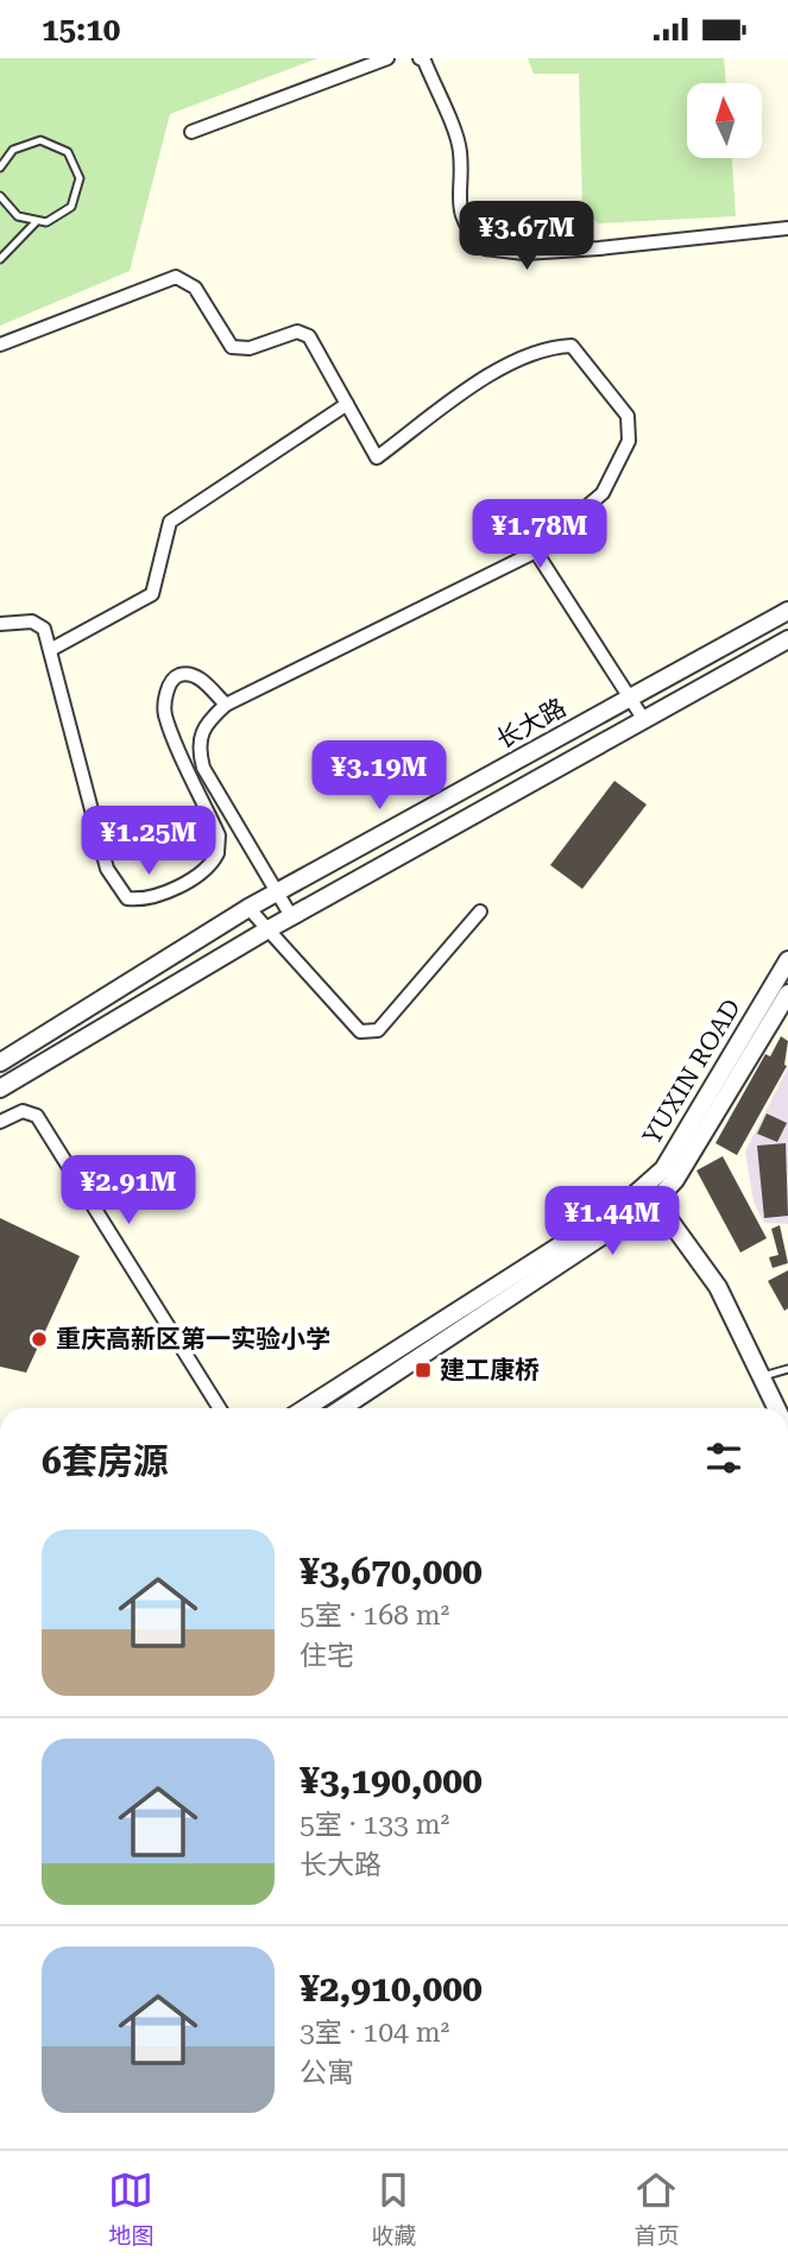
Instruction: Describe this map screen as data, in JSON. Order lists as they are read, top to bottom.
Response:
{
  "streets": {
    "street": ["长大路", "YUXIN ROAD"]
  },
  "places": {
    "other": ["重庆高新区第一实验小学"],
    "transit": ["建工康桥"]
  },
  "north": "top",
  "page": {
    "status": "15:10",
    "price": [
      "¥3.67M",
      "¥1.78M",
      "¥3.19M",
      "¥1.25M",
      "¥2.91M",
      "¥1.44M"
    ],
    "heading": "6套房源",
    "list": [
      {
        "name": "¥3,670,000",
        "note": "5室 · 168 m² · 住宅"
      },
      {
        "name": "¥3,190,000",
        "note": "5室 · 133 m² · 长大路"
      },
      {
        "name": "¥2,910,000",
        "note": "3室 · 104 m² · 公寓"
      }
    ],
    "tabs": ["地图", "收藏", "首页"]
  }
}
